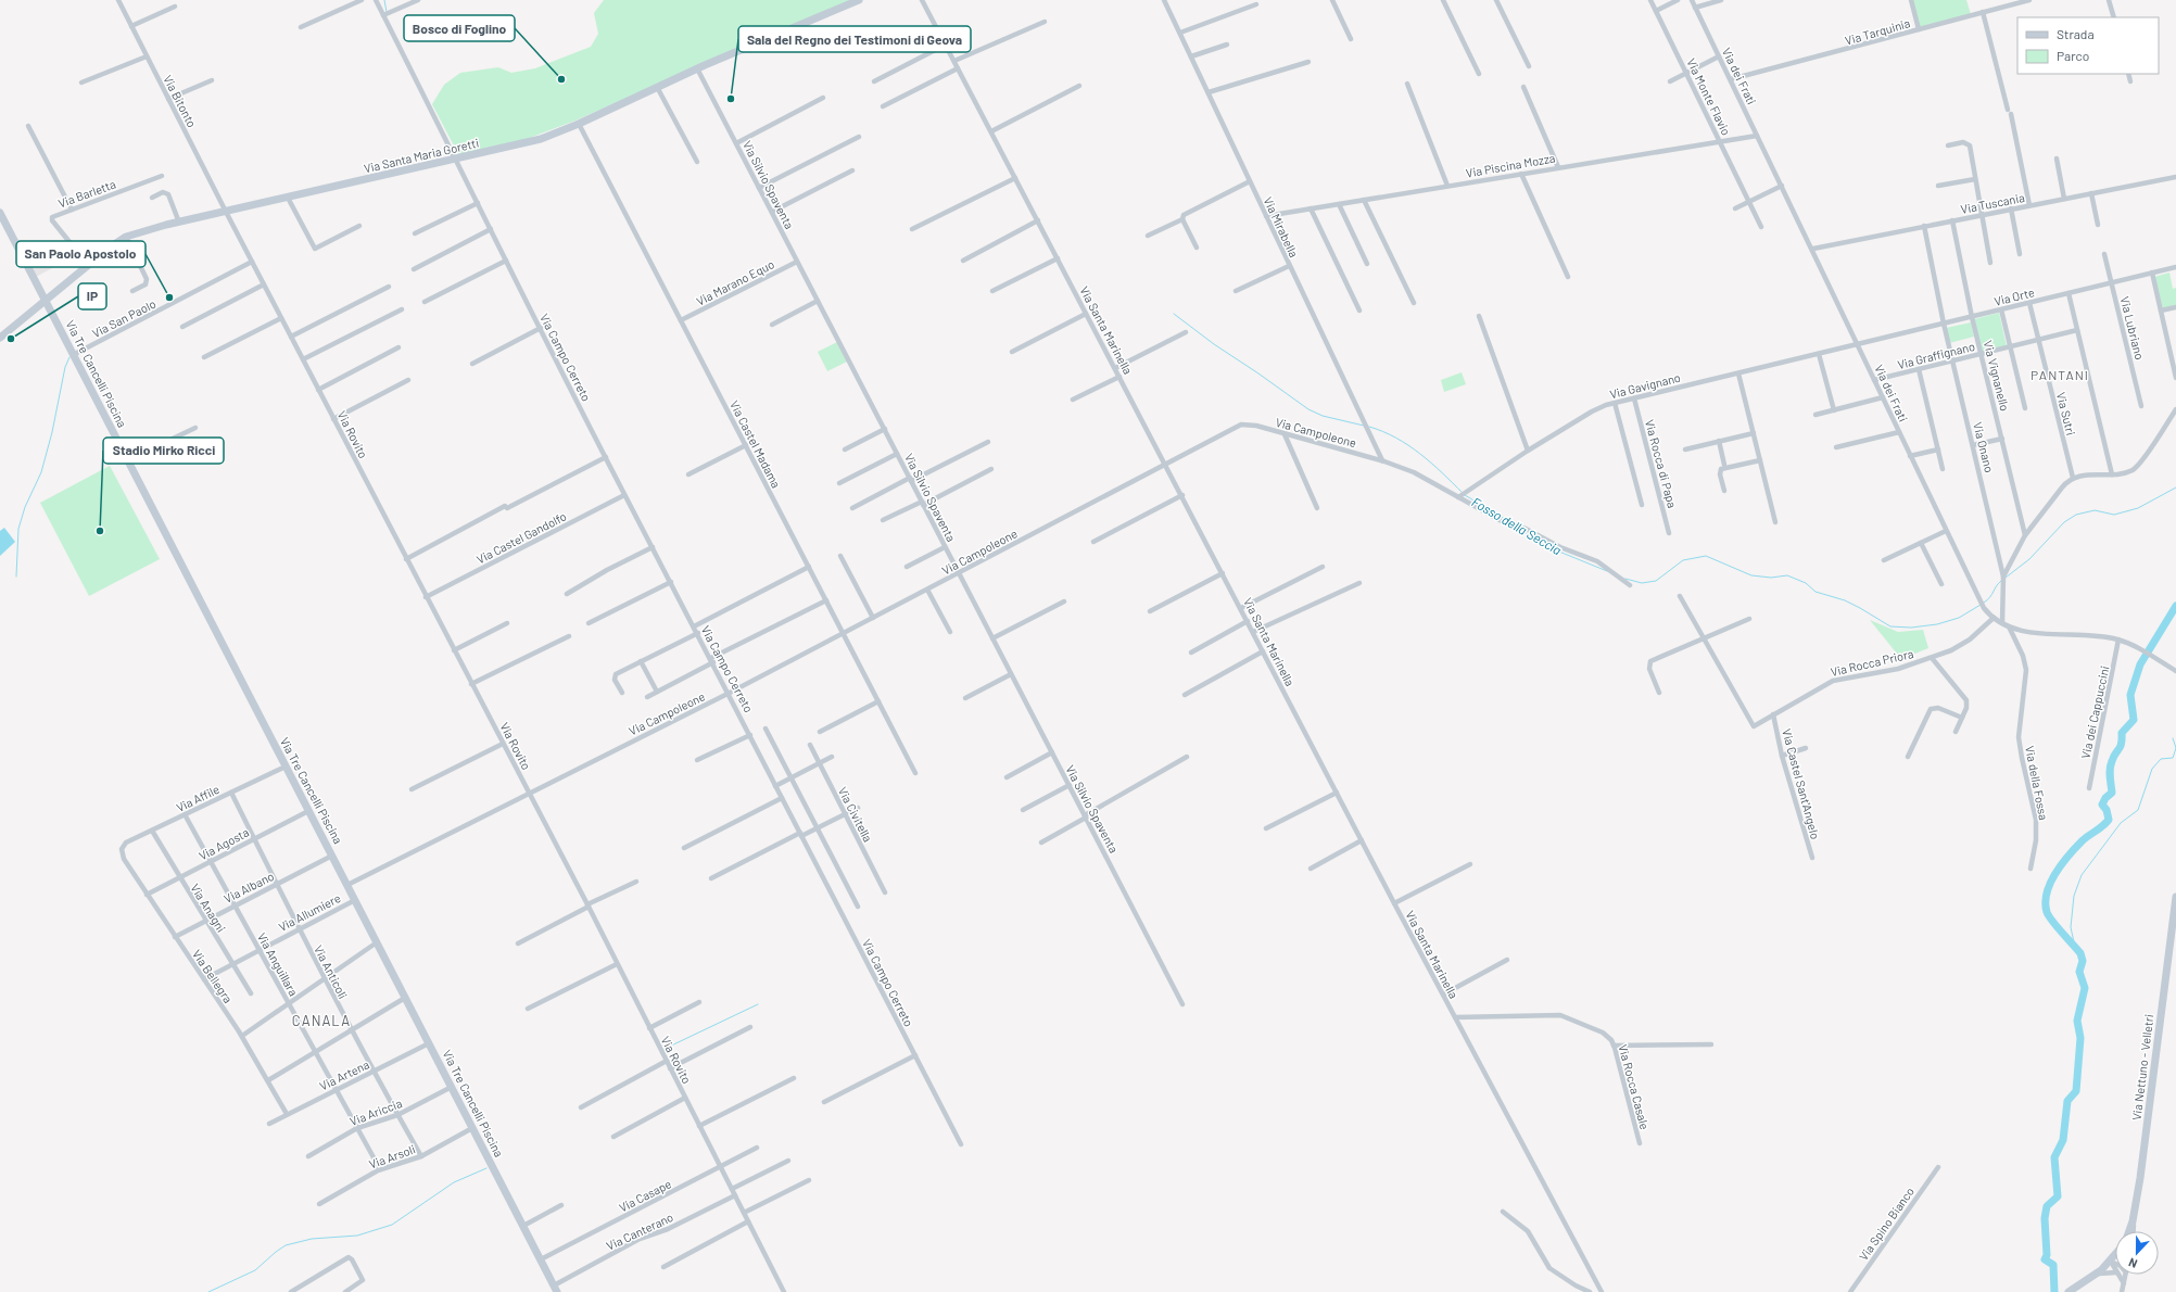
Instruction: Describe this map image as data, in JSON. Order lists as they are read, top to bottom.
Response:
{
  "streets": {
    "main road": ["Via Santa Maria Goretti", "Via Tre Cancelli Piscina", "Via Nettuno - Velletri"],
    "street": [
      "Via Tarquinia",
      "Via dei Frati",
      "Via Monte Flavio",
      "Via Bitonto",
      "Via Piscina Mozza",
      "Via Silvio Spaventa",
      "Via Barletta",
      "Via Tuscania",
      "Via Mirabella",
      "Via Marano Equo",
      "Via Orte",
      "Via San Paolo",
      "Via Lubriano",
      "Via Santa Marinella",
      "Via Graffignano",
      "Via Campo Cerreto",
      "Via Vignanello",
      "Via Gavignano",
      "Via Sutri",
      "Via Campoleone",
      "Via Rovito",
      "Via Castel Madama",
      "Via Onano",
      "Via Rocca di Papa",
      "Via Castel Gandolfo",
      "Via Rocca Priora",
      "Via dei Cappuccini",
      "Via della Fossa",
      "Via Castel Sant'Angelo",
      "Via Affile",
      "Via Civitella",
      "Via Agosta",
      "Via Albano",
      "Via Anagni",
      "Via Allumiere",
      "Via Anguillara",
      "Via Anticoli",
      "Via Bellegra",
      "Via Artena",
      "Via Rocca Casale",
      "Via Ariccia",
      "Via Arsoli",
      "Via Casape",
      "Via Spino Bianco",
      "Via Canterano"
    ]
  },
  "crossings": [
    ["Via Tarquinia", "Via dei Frati"],
    ["Via dei Frati", "Via Piscina Mozza"],
    ["Via dei Frati", "Via Tuscania"],
    ["Via dei Frati", "Via Orte"],
    ["Via dei Frati", "Via Graffignano"],
    ["Via dei Frati", "Via Gavignano"],
    ["Via dei Frati", "Via Rocca Priora"],
    ["Via dei Frati", "Via dei Cappuccini"],
    ["Via dei Frati", "Via della Fossa"],
    ["Via Monte Flavio", "Via Piscina Mozza"],
    ["Via Bitonto", "Via Santa Maria Goretti"],
    ["Via Bitonto", "Via Rovito"],
    ["Via Santa Maria Goretti", "Via Silvio Spaventa"],
    ["Via Santa Maria Goretti", "Via Barletta"],
    ["Via Santa Maria Goretti", "Via Campo Cerreto"],
    ["Via Santa Maria Goretti", "Via Tre Cancelli Piscina"],
    ["Via Santa Maria Goretti", "Via Rovito"],
    ["Via Santa Maria Goretti", "Via Castel Madama"],
    ["Via Piscina Mozza", "Via Mirabella"],
    ["Via Silvio Spaventa", "Via Marano Equo"],
    ["Via Silvio Spaventa", "Via Campoleone"],
    ["Via Tuscania", "Via Vignanello"],
    ["Via Tuscania", "Via Onano"],
    ["Via Mirabella", "Via Campoleone"],
    ["Via Marano Equo", "Via Castel Madama"],
    ["Via Orte", "Via Lubriano"],
    ["Via Orte", "Via Vignanello"],
    ["Via Orte", "Via Gavignano"],
    ["Via Orte", "Via Sutri"],
    ["Via Orte", "Via Onano"],
    ["Via San Paolo", "Via Tre Cancelli Piscina"],
    ["Via San Paolo", "Via Rovito"],
    ["Via Santa Marinella", "Via Campoleone"],
    ["Via Santa Marinella", "Via Rocca Casale"],
    ["Via Graffignano", "Via Vignanello"],
    ["Via Graffignano", "Via Sutri"],
    ["Via Graffignano", "Via Onano"],
    ["Via Campo Cerreto", "Via Campoleone"],
    ["Via Campo Cerreto", "Via Castel Gandolfo"],
    ["Via Tre Cancelli Piscina", "Via Campoleone"],
    ["Via Tre Cancelli Piscina", "Via Affile"],
    ["Via Tre Cancelli Piscina", "Via Agosta"],
    ["Via Tre Cancelli Piscina", "Via Albano"],
    ["Via Tre Cancelli Piscina", "Via Allumiere"],
    ["Via Tre Cancelli Piscina", "Via Artena"],
    ["Via Tre Cancelli Piscina", "Via Ariccia"],
    ["Via Tre Cancelli Piscina", "Via Arsoli"],
    ["Via Tre Cancelli Piscina", "Via Casape"],
    ["Via Tre Cancelli Piscina", "Via Canterano"],
    ["Via Gavignano", "Via Campoleone"],
    ["Via Gavignano", "Via Rocca di Papa"],
    ["Via Campoleone", "Via Rovito"],
    ["Via Campoleone", "Via Castel Madama"],
    ["Via Rovito", "Via Castel Gandolfo"],
    ["Via Rovito", "Via Casape"],
    ["Via Rovito", "Via Canterano"],
    ["Via Rocca Priora", "Via Castel Sant'Angelo"],
    ["Via Affile", "Via Anagni"],
    ["Via Affile", "Via Anguillara"],
    ["Via Affile", "Via Anticoli"],
    ["Via Affile", "Via Bellegra"],
    ["Via Agosta", "Via Anagni"],
    ["Via Agosta", "Via Anguillara"],
    ["Via Agosta", "Via Anticoli"],
    ["Via Agosta", "Via Bellegra"],
    ["Via Albano", "Via Anagni"],
    ["Via Albano", "Via Anguillara"],
    ["Via Albano", "Via Anticoli"],
    ["Via Albano", "Via Bellegra"],
    ["Via Anagni", "Via Allumiere"],
    ["Via Allumiere", "Via Anguillara"],
    ["Via Allumiere", "Via Anticoli"],
    ["Via Allumiere", "Via Bellegra"],
    ["Via Anguillara", "Via Artena"],
    ["Via Anguillara", "Via Ariccia"],
    ["Via Anguillara", "Via Arsoli"],
    ["Via Anticoli", "Via Artena"],
    ["Via Anticoli", "Via Ariccia"],
    ["Via Anticoli", "Via Arsoli"],
    ["Via Bellegra", "Via Artena"]
  ],
  "districts": ["PANTANI", "CANALA"],
  "water": ["Fosso della Seccia"],
  "places": [
    "Bosco di Foglino",
    "Sala del Regno dei Testimoni di Geova",
    "San Paolo Apostolo",
    "IP",
    "Stadio Mirko Ricci"
  ],
  "legend": ["Strada", "Parco"],
  "north": "bottom"
}
